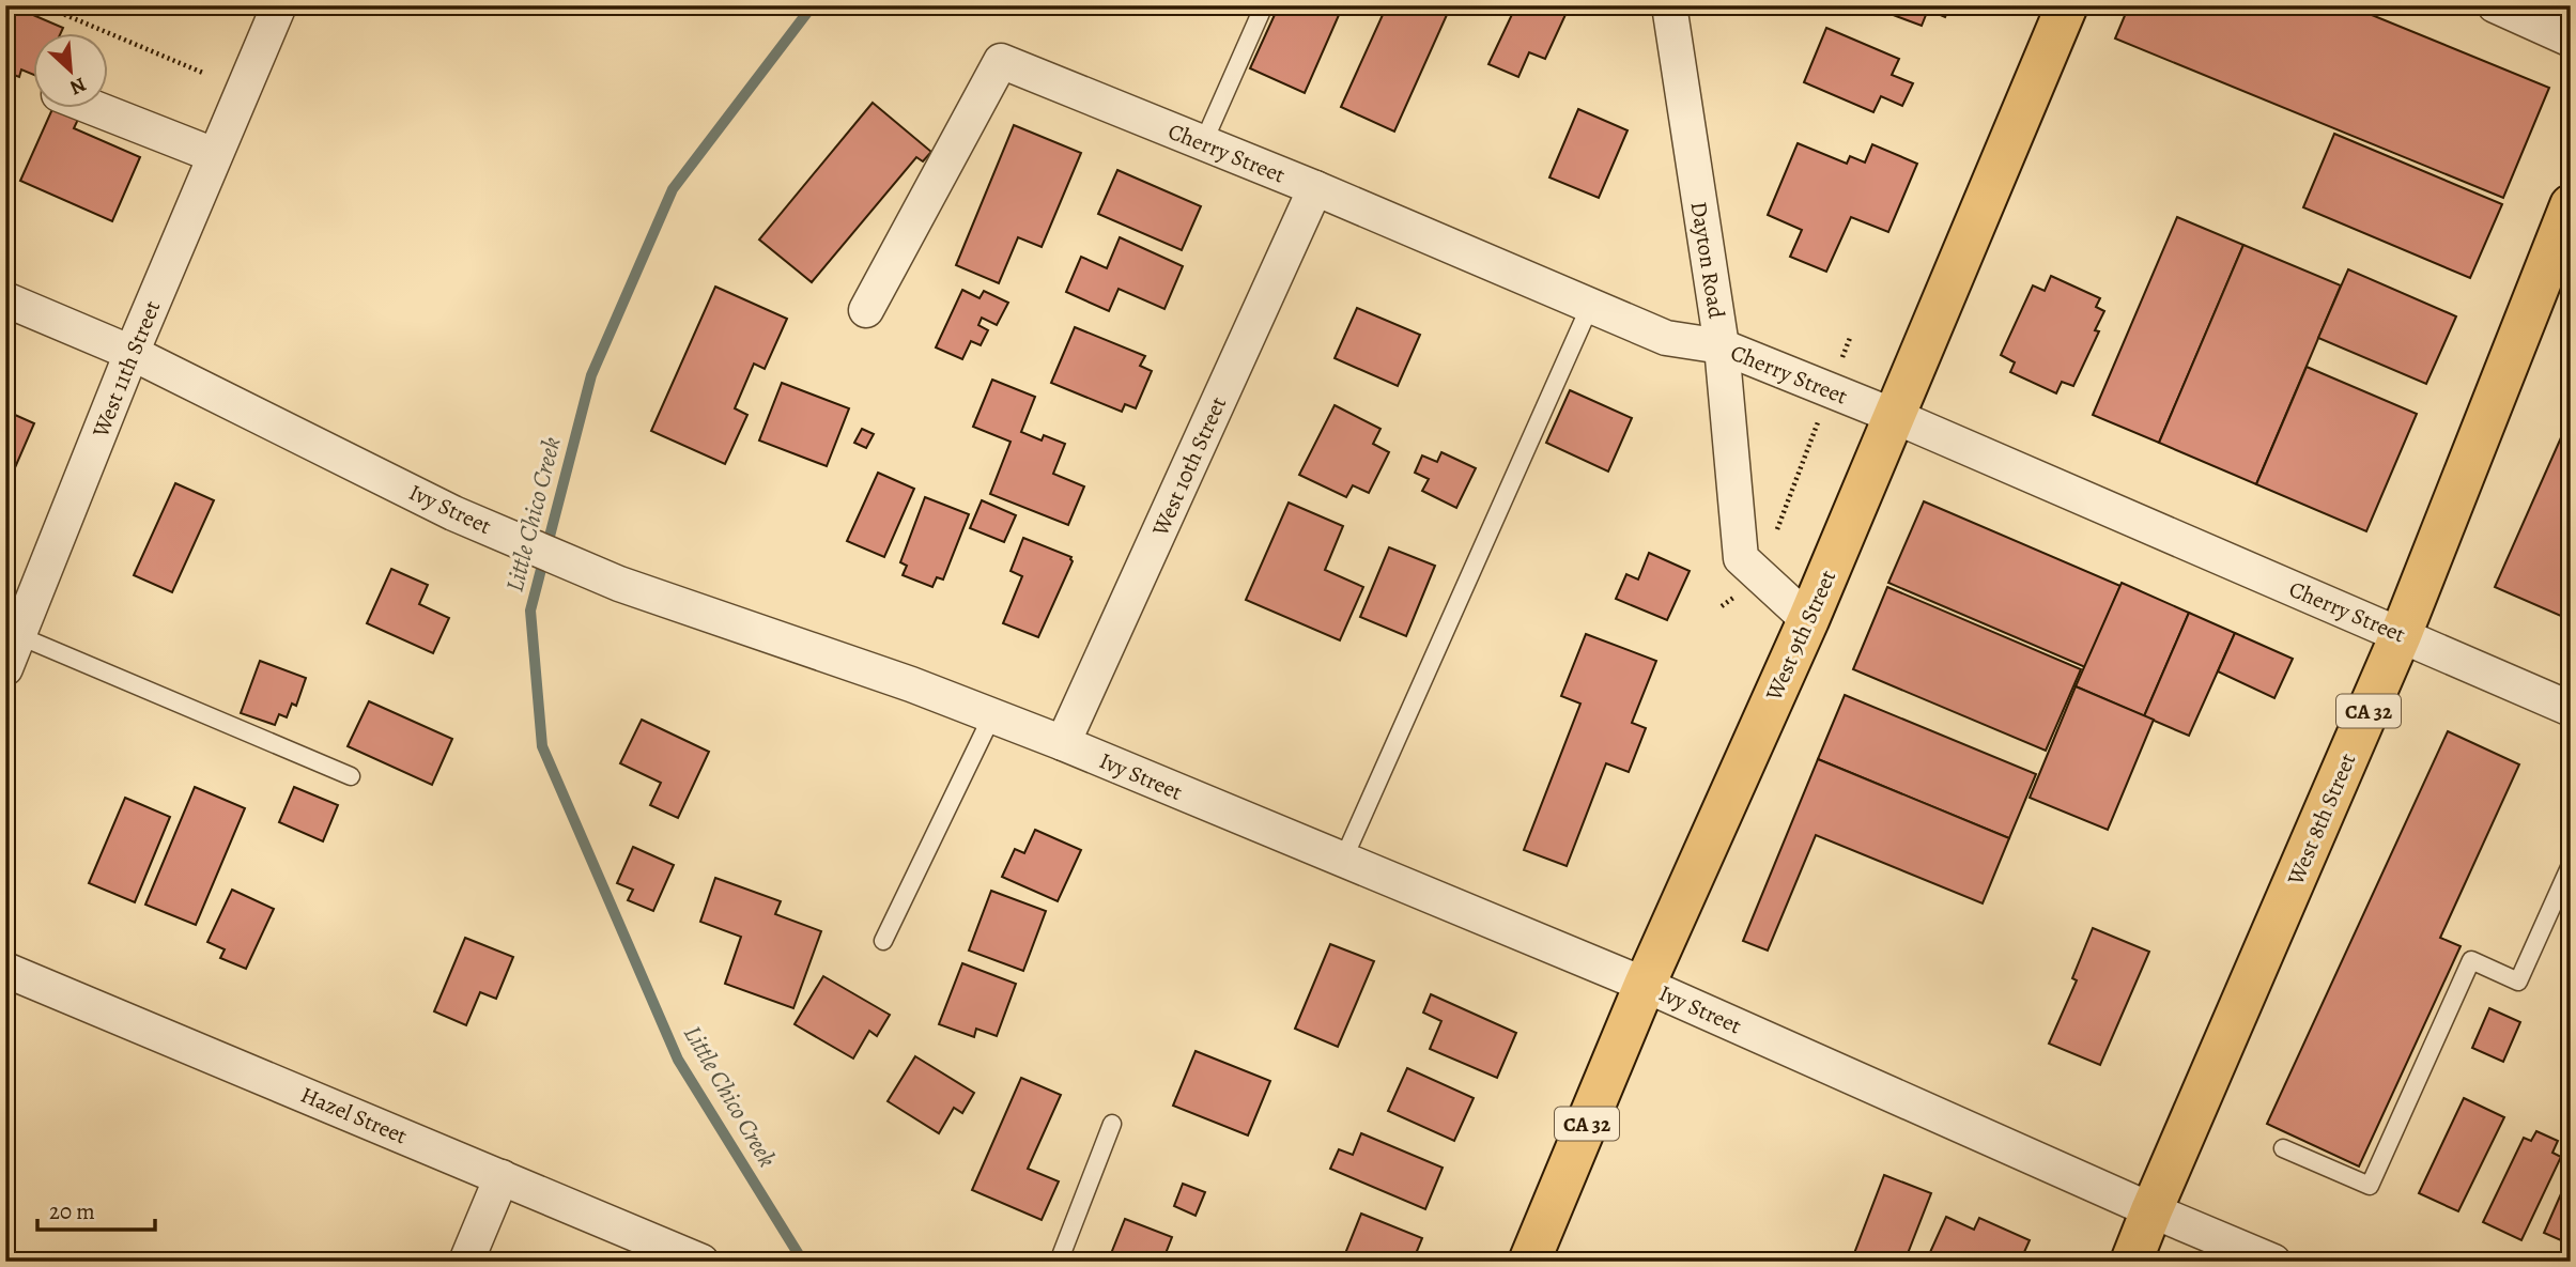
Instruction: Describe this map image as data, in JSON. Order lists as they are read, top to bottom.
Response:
{
  "streets": {
    "main road": ["West 9th Street", "CA 32", "West 8th Street"],
    "street": [
      "Cherry Street",
      "Dayton Road",
      "West 11th Street",
      "West 10th Street",
      "Ivy Street",
      "Hazel Street"
    ]
  },
  "crossings": [
    ["Cherry Street", "Dayton Road"],
    ["Cherry Street", "West 10th Street"],
    ["Cherry Street", "West 9th Street"],
    ["Cherry Street", "West 8th Street"],
    ["Dayton Road", "West 9th Street"],
    ["West 11th Street", "Ivy Street"],
    ["West 10th Street", "Ivy Street"],
    ["Ivy Street", "West 9th Street"],
    ["Ivy Street", "West 8th Street"]
  ],
  "water": ["Little Chico Creek"],
  "scale_bar": "20 m",
  "north": "bottom right"
}
